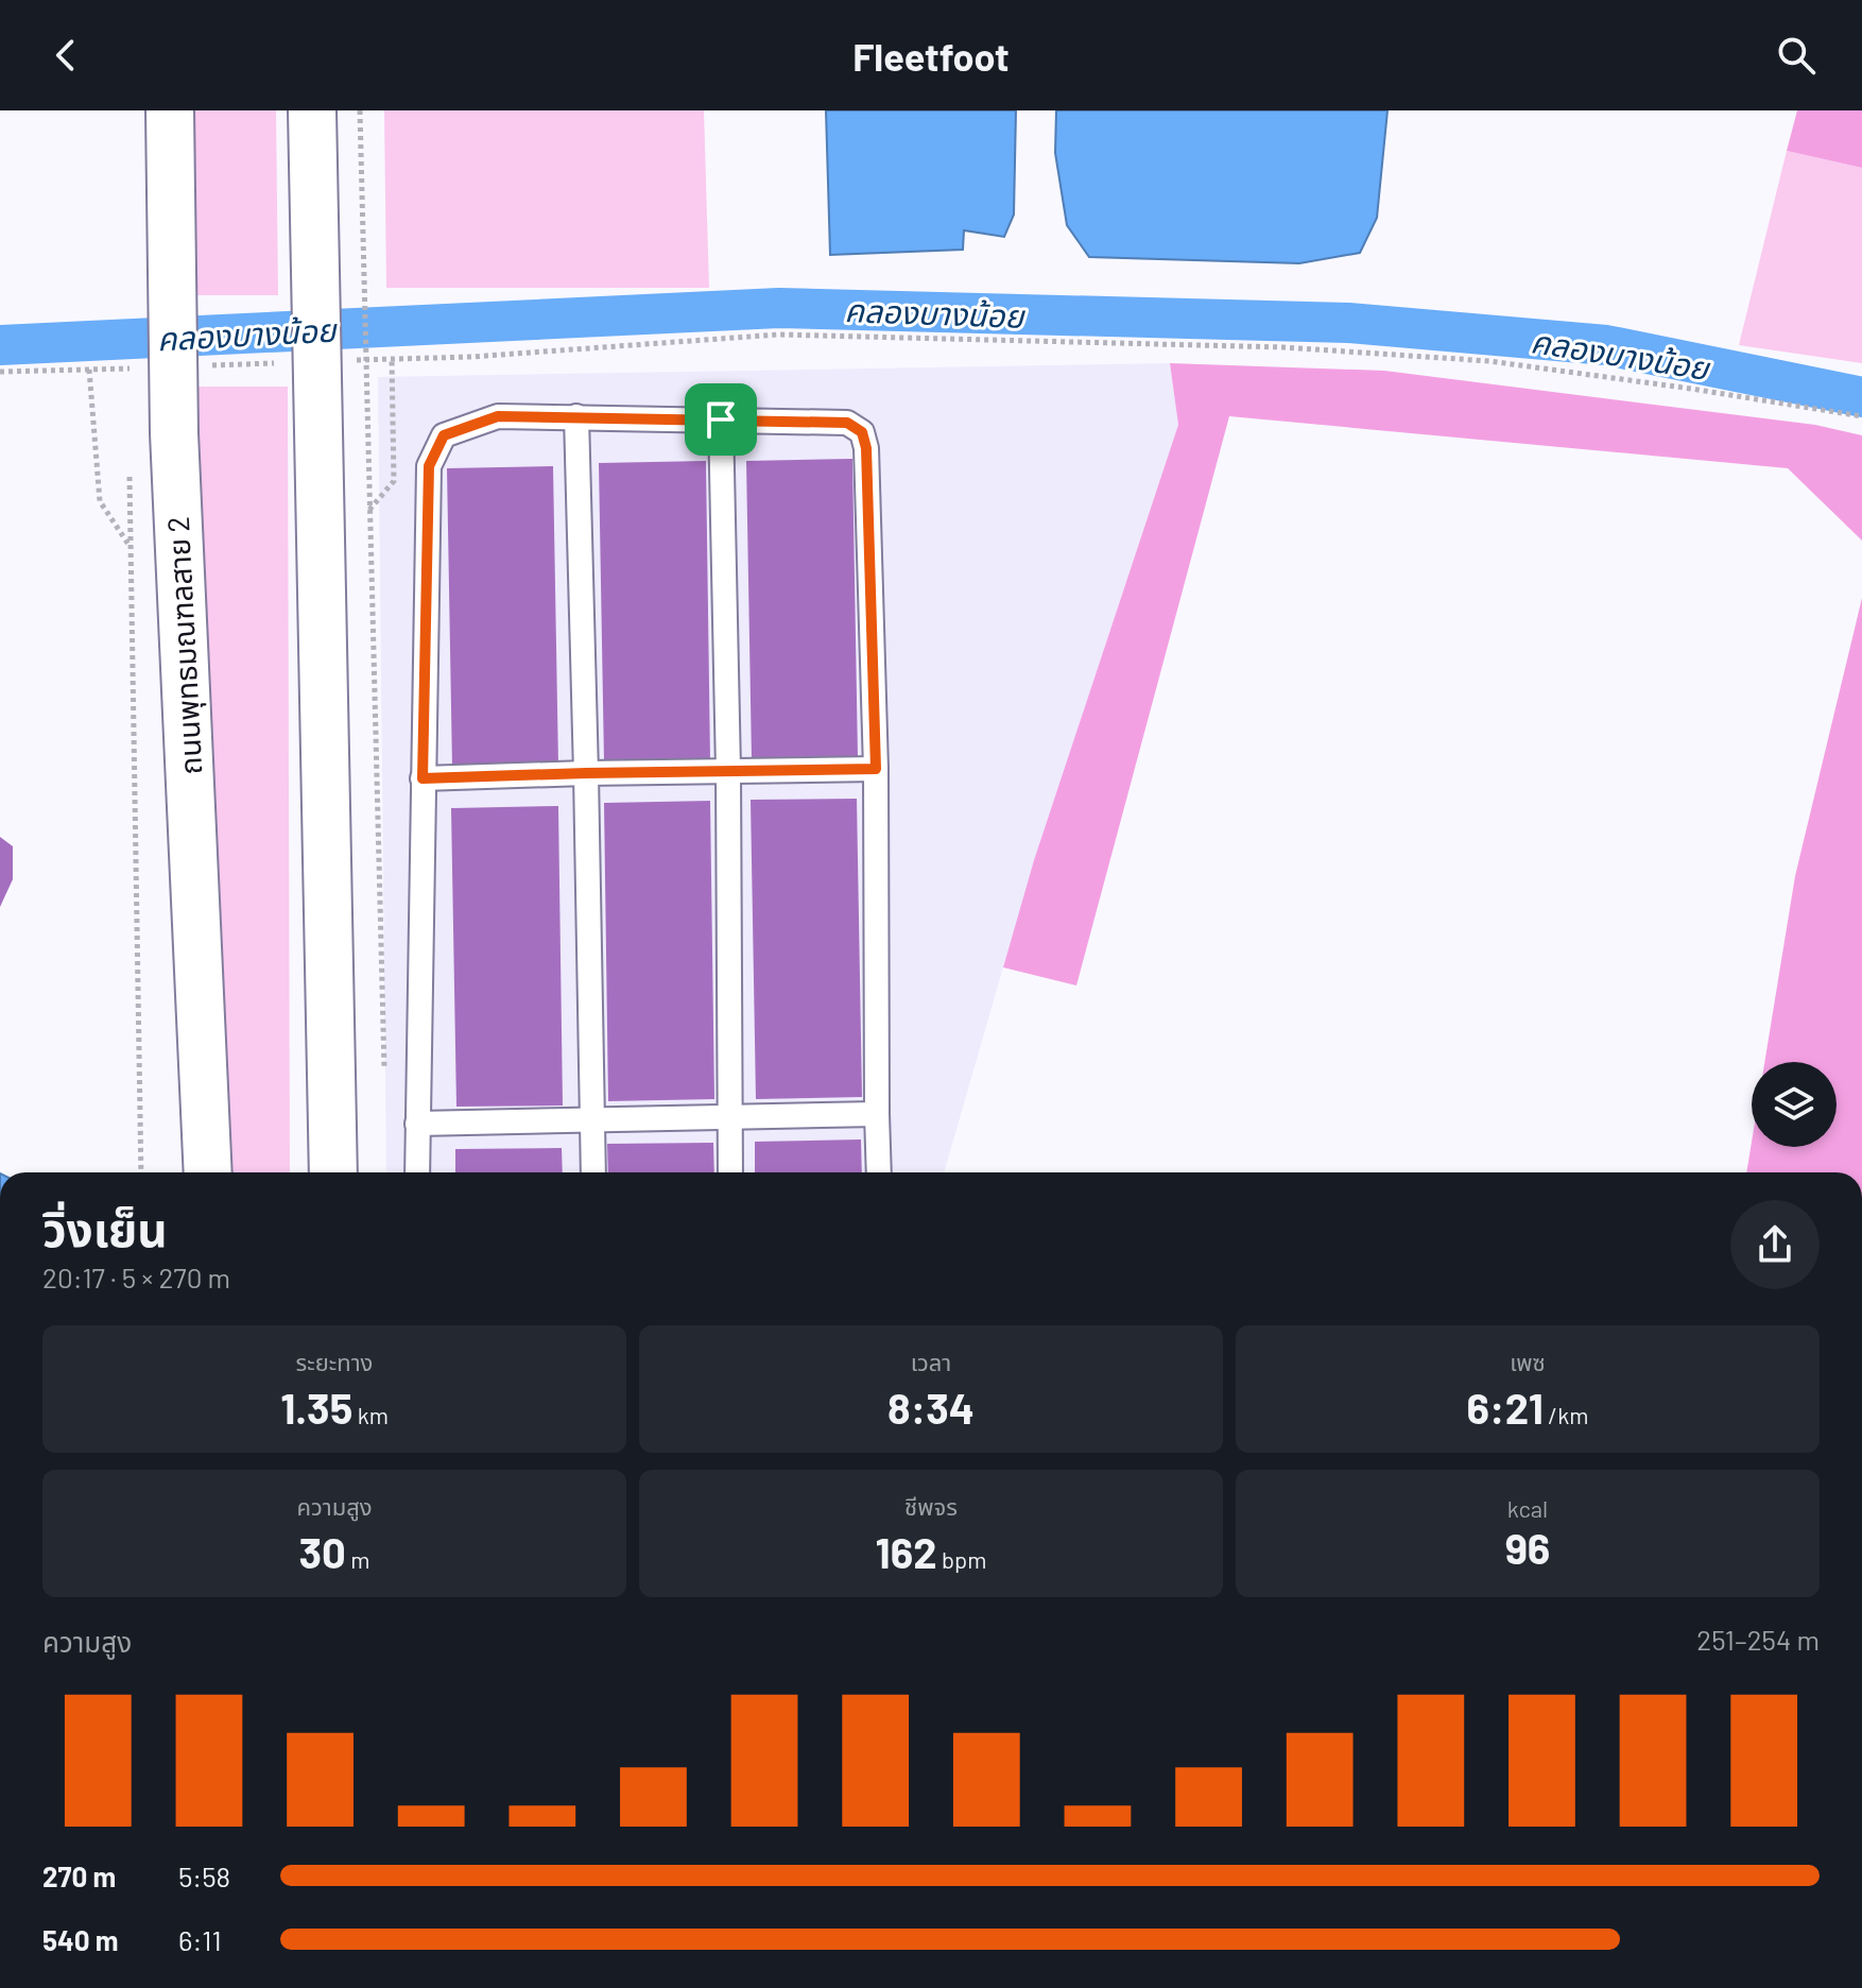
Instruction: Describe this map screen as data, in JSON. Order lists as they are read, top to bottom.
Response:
{
  "streets": {
    "main road": ["ถนนพุทธมณฑลสาย 2"]
  },
  "water": ["คลองบางน้อย"],
  "page": {
    "header": "Fleetfoot",
    "heading": ["วิ่งเย็น", "20:17 · 5 × 270 m"],
    "stats": [
      ["ระยะทาง", "1.35 km"],
      ["เวลา", "8:34"],
      ["เพซ", "6:21 /km"],
      ["ความสูง", "30 m"],
      ["ชีพจร", "162 bpm"],
      ["kcal", "96"]
    ],
    "chart": ["ความสูง", "251–254 m"],
    "list": [
      {
        "name": "270 m",
        "note": "5:58"
      },
      {
        "name": "540 m",
        "note": "6:11"
      }
    ]
  }
}
